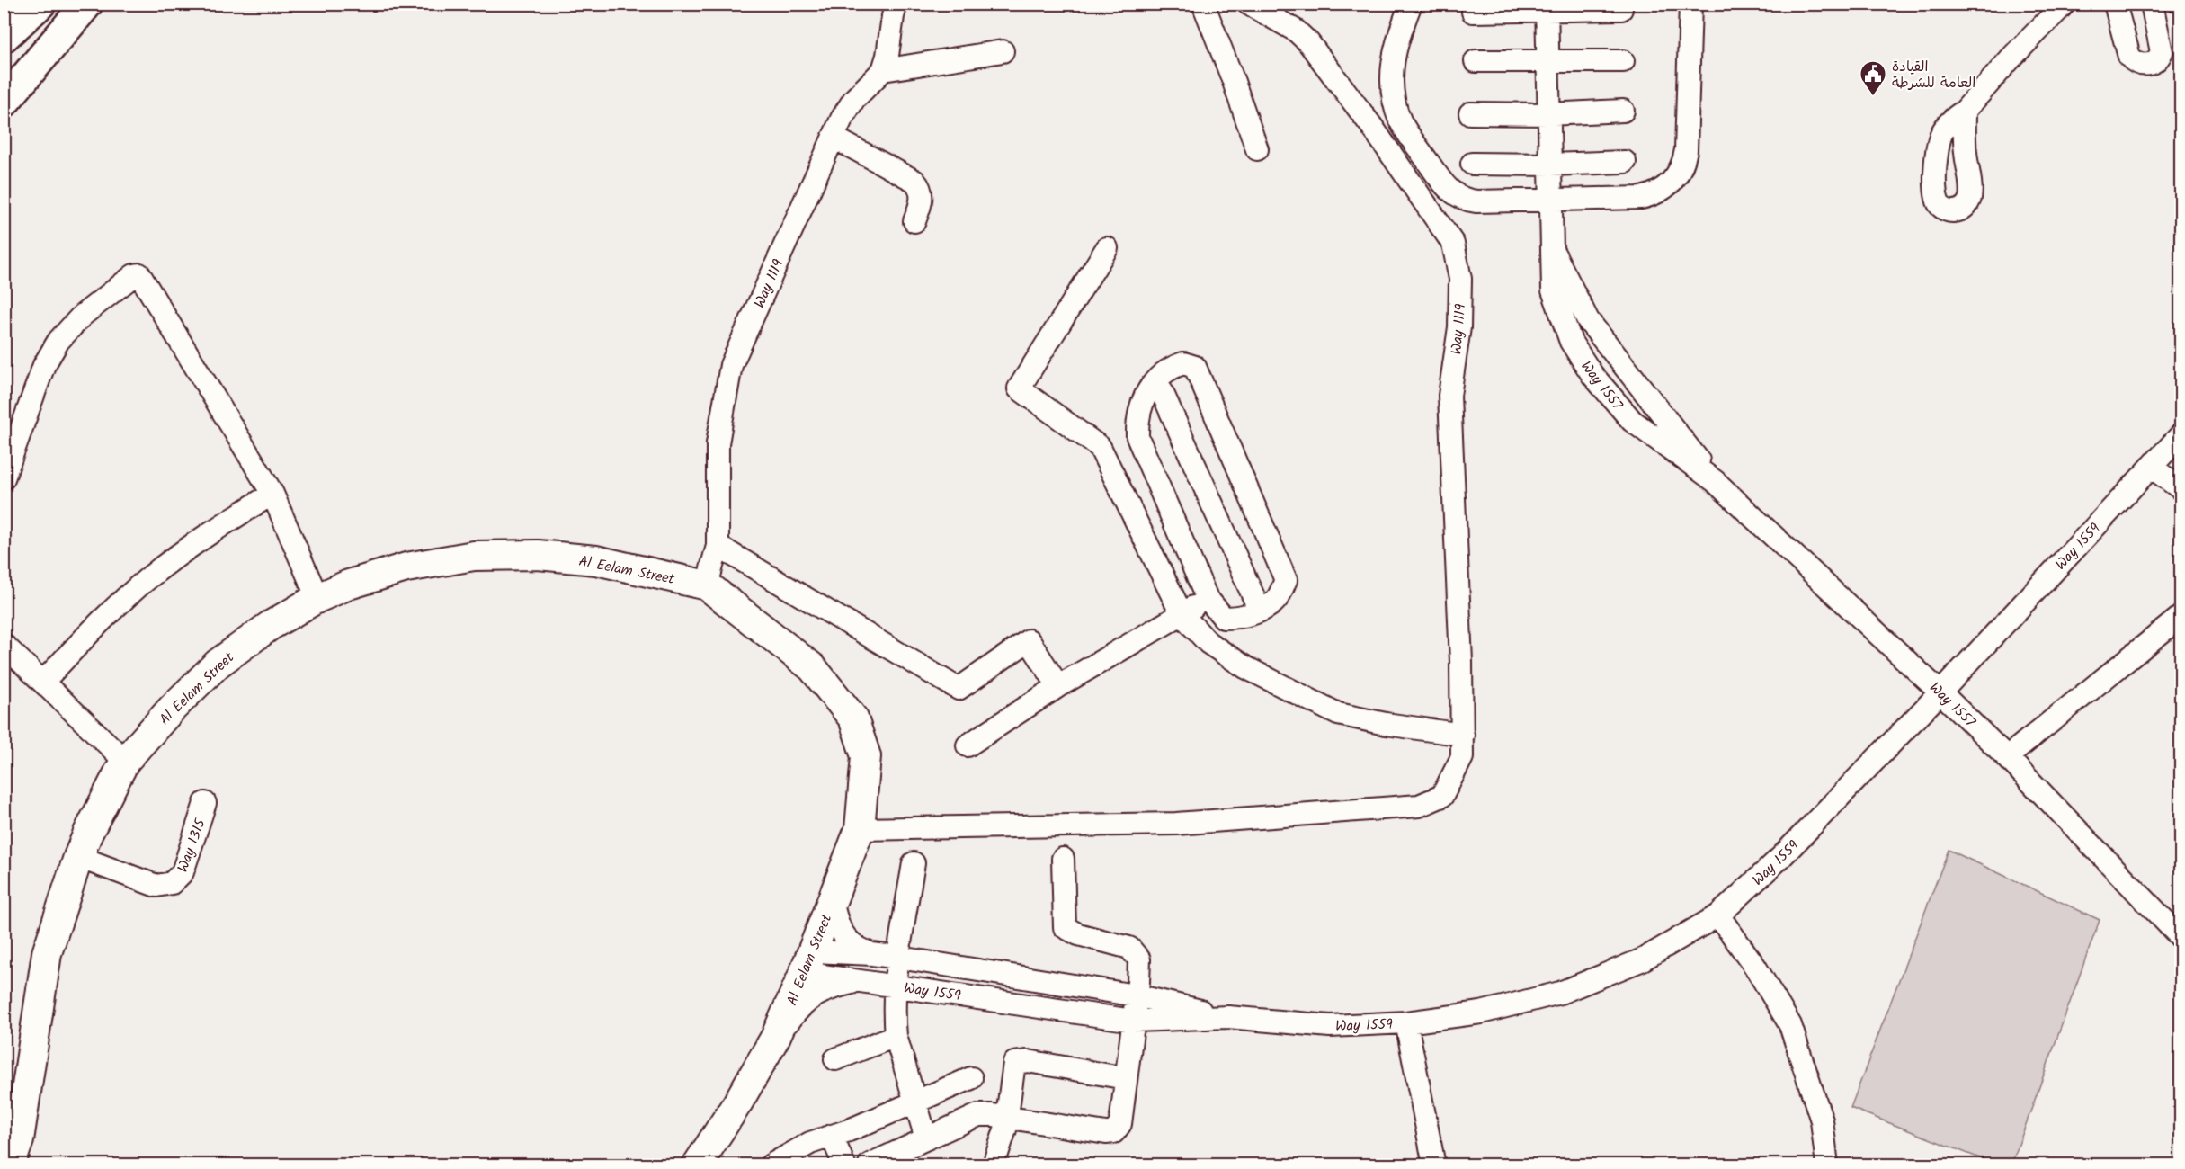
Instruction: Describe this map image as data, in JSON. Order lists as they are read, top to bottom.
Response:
{
  "streets": {
    "main road": ["Al Eelam Street"],
    "street": [
      "Way 1119",
      "Way 1557",
      "Way 1559",
      "Way 1315"
    ]
  },
  "crossings": [
    ["Way 1119", "Al Eelam Street"],
    ["Way 1557", "Way 1559"],
    ["Way 1559", "Al Eelam Street"],
    ["Al Eelam Street", "Way 1315"]
  ],
  "places": {
    "public building": ["القيادة العامة للشرطة"]
  }
}
